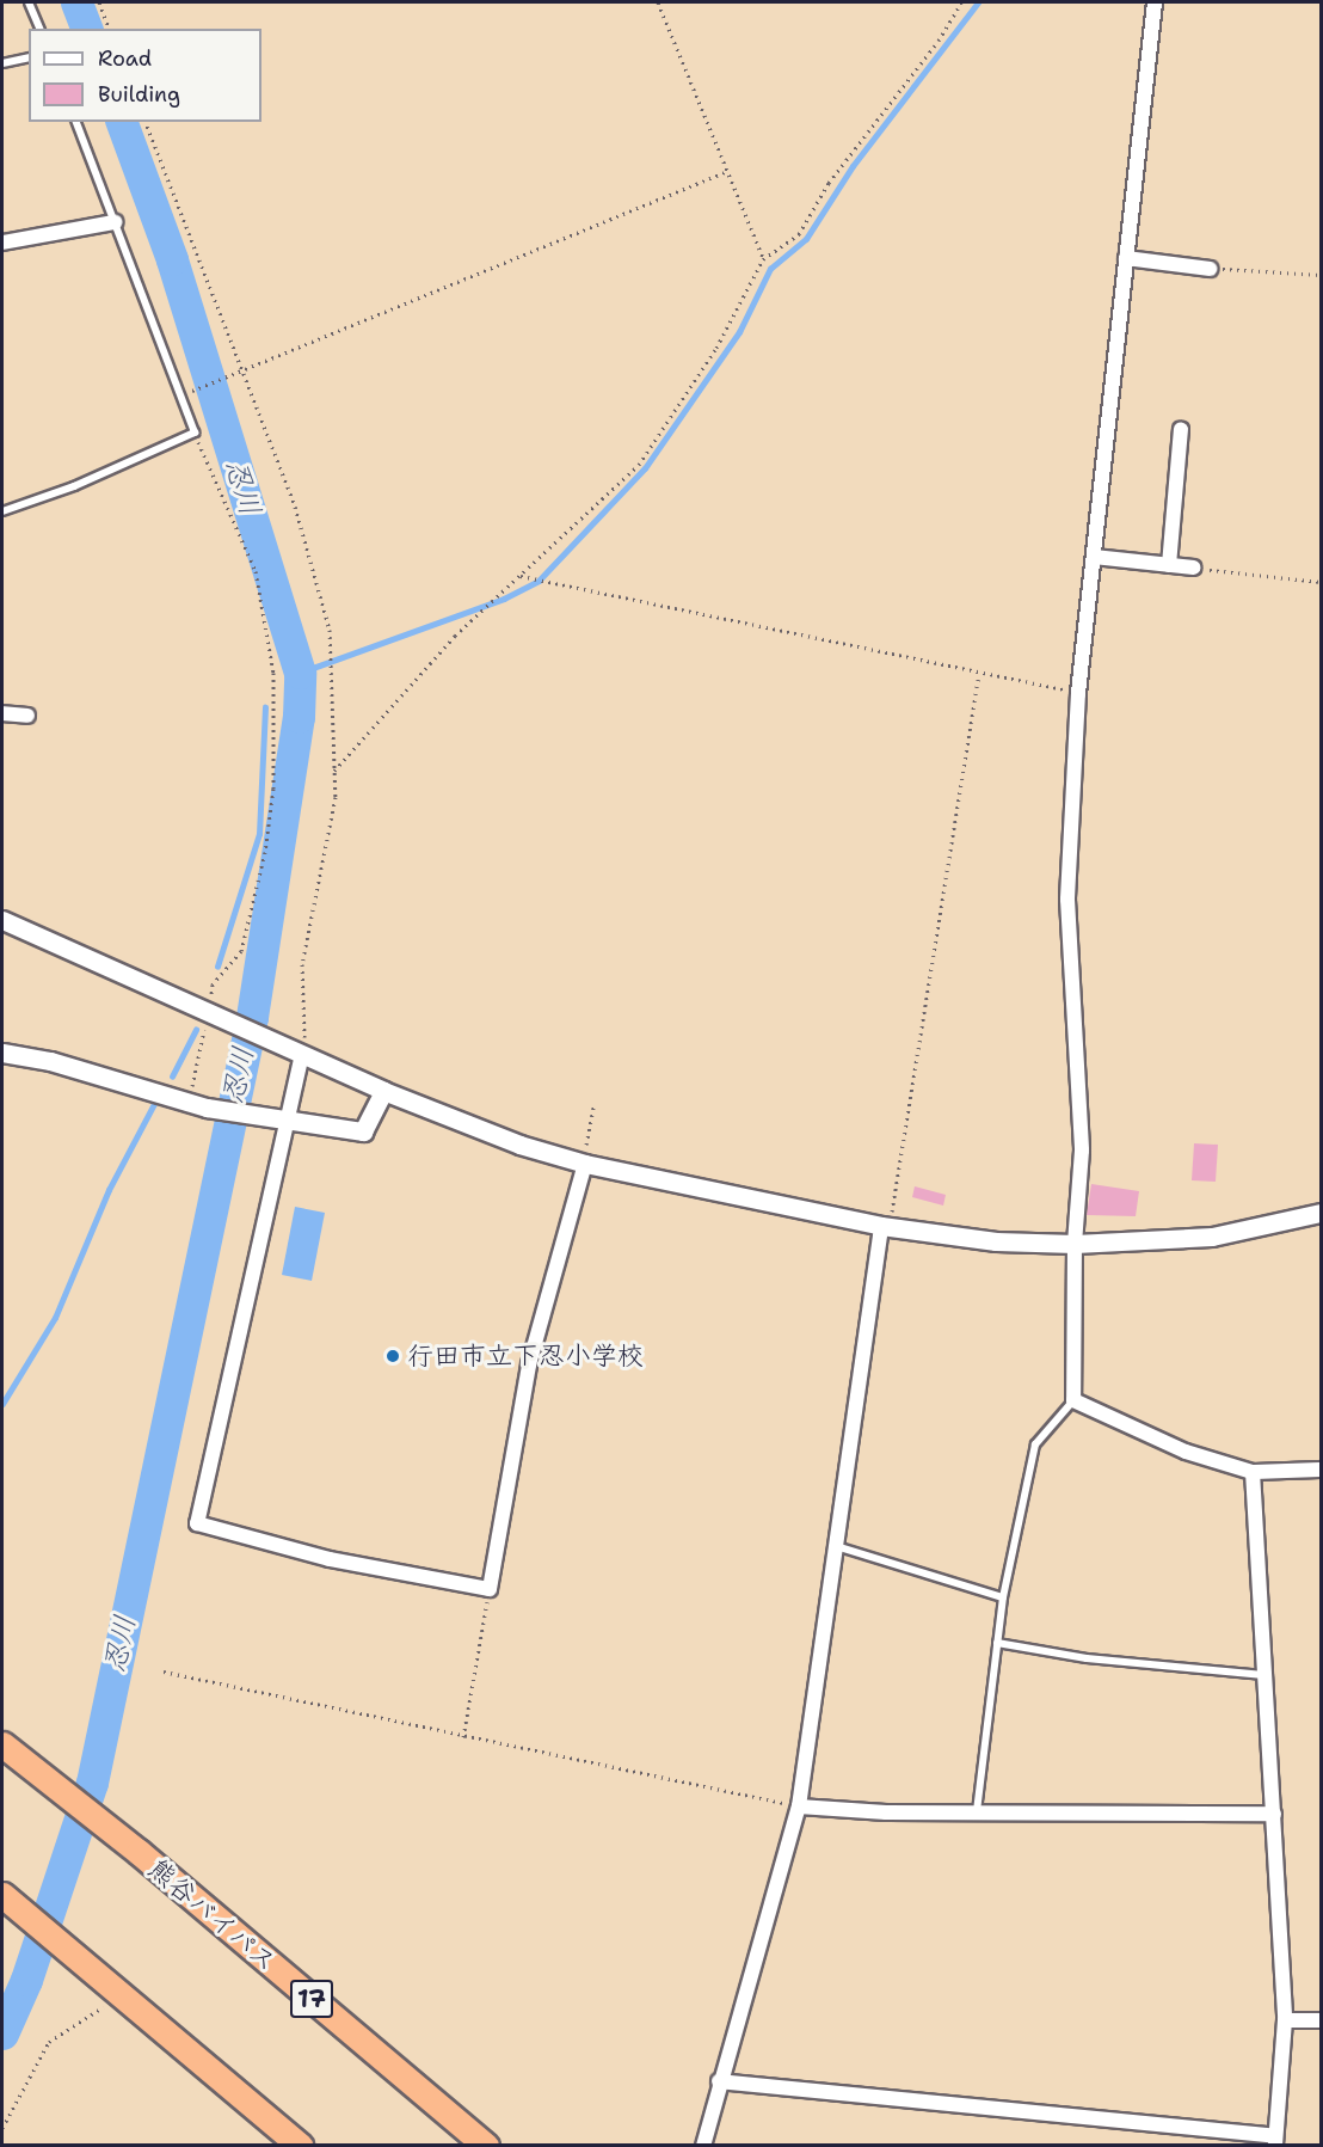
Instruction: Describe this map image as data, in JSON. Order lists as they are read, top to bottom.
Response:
{
  "streets": {
    "highway": ["熊谷バイパス", "17"]
  },
  "water": ["忍川"],
  "places": ["行田市立下忍小学校"],
  "legend": ["Road", "Building"]
}
